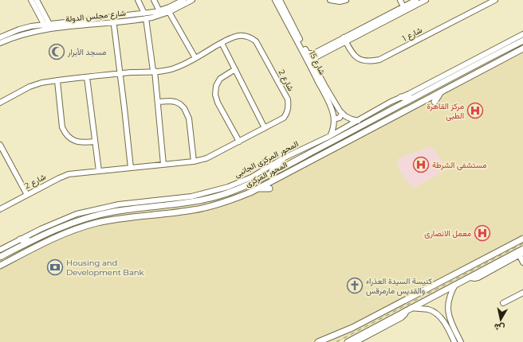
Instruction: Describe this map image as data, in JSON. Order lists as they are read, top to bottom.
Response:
{
  "streets": {
    "main road": ["المحور المركزى"],
    "street": [
      "شارع مجلس الدولة",
      "شارع 1",
      "شارع 15",
      "شارع 2",
      "المحور المركزى الجانبى"
    ]
  },
  "crossings": [
    ["شارع 15", "المحور المركزى الجانبى"]
  ],
  "places": {
    "mosque": ["مسجد الأبرار"],
    "hospital": ["مركز القاهرة الطبى", "مستشفى الشرطة", "معمل الانصارى"],
    "bank": ["Housing and Development Bank"],
    "church": ["كنيسة السيدة العذراء والقديس مارمرقس"]
  },
  "north": "bottom"
}
